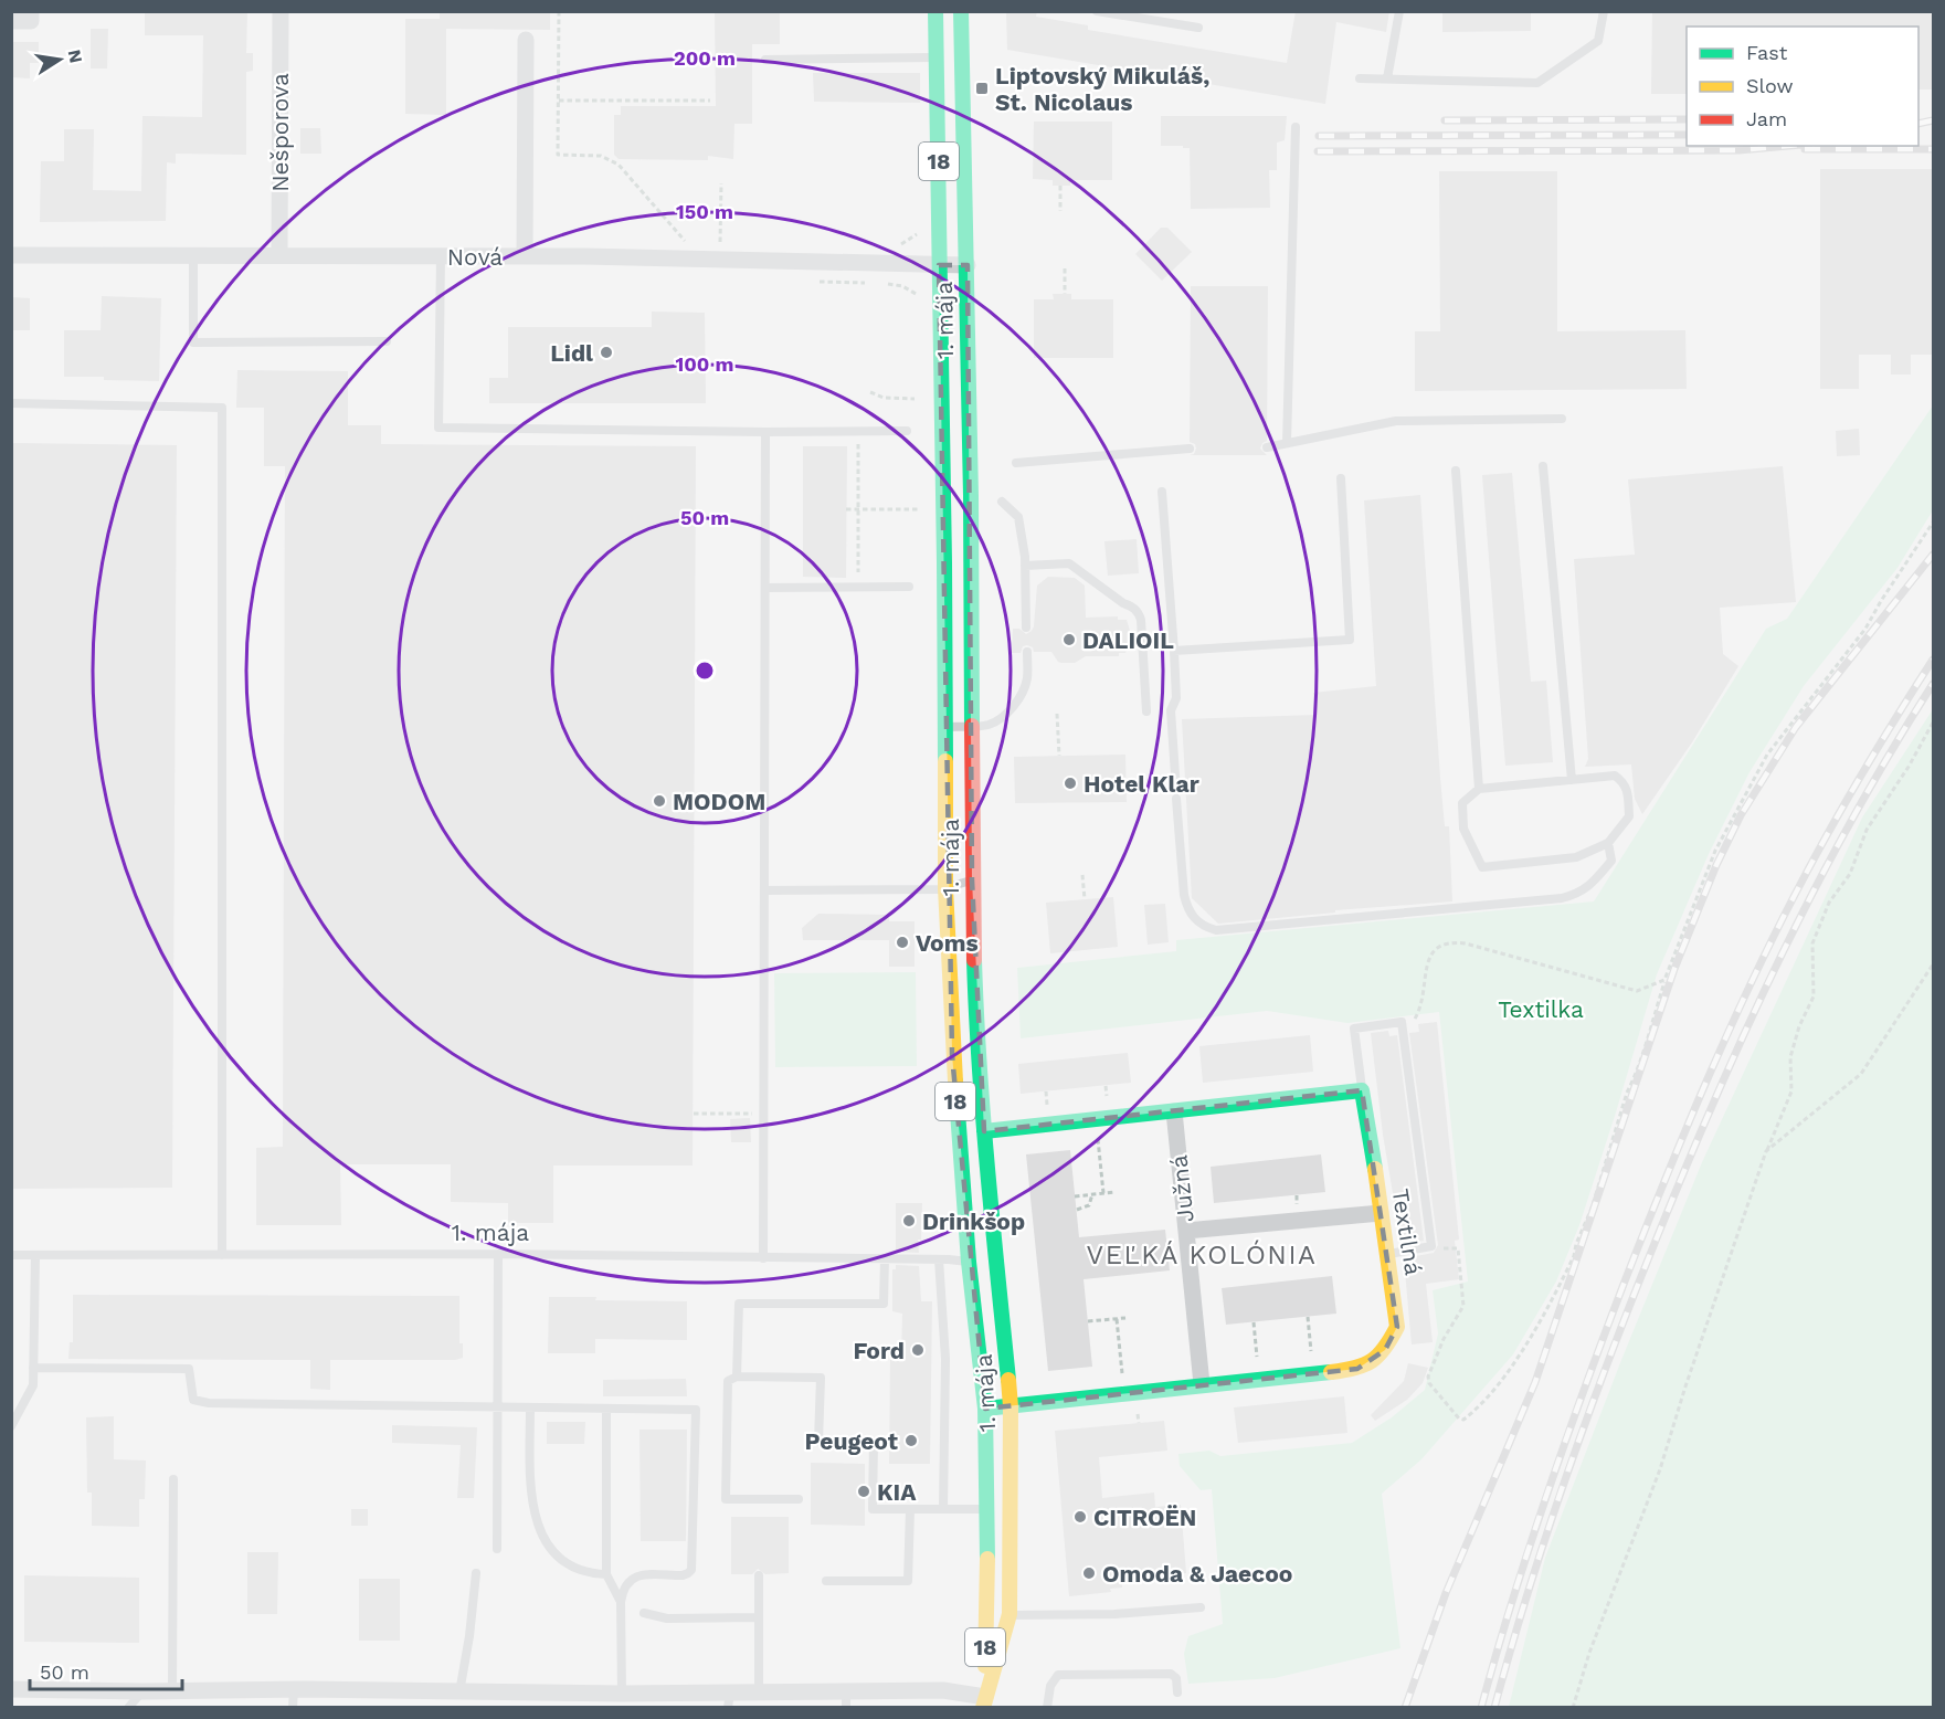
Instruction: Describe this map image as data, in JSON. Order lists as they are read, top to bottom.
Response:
{
  "streets": {
    "main road": ["18", "1. mája", "Textilná"],
    "street": ["Nešporova", "Nová", "Južná"]
  },
  "crossings": [
    ["Nešporova", "Nová"],
    ["Nová", "1. mája"],
    ["1. mája", "Textilná"],
    ["Južná", "Textilná"]
  ],
  "districts": ["VEĽKÁ KOLÓNIA"],
  "parks": ["Textilka"],
  "places": {
    "transit": ["Liptovský Mikuláš, St. Nicolaus"],
    "other": [
      "Lidl",
      "DALIOIL",
      "Hotel Klar",
      "MODOM",
      "Voms",
      "Drinkšop",
      "Ford",
      "Peugeot",
      "KIA",
      "CITROËN",
      "Omoda & Jaecoo"
    ]
  },
  "legend": ["Fast", "Slow", "Jam"],
  "scale_bar": "50 m",
  "north": "right",
  "rings": [
    "200 m",
    "150 m",
    "100 m",
    "50 m"
  ]
}
